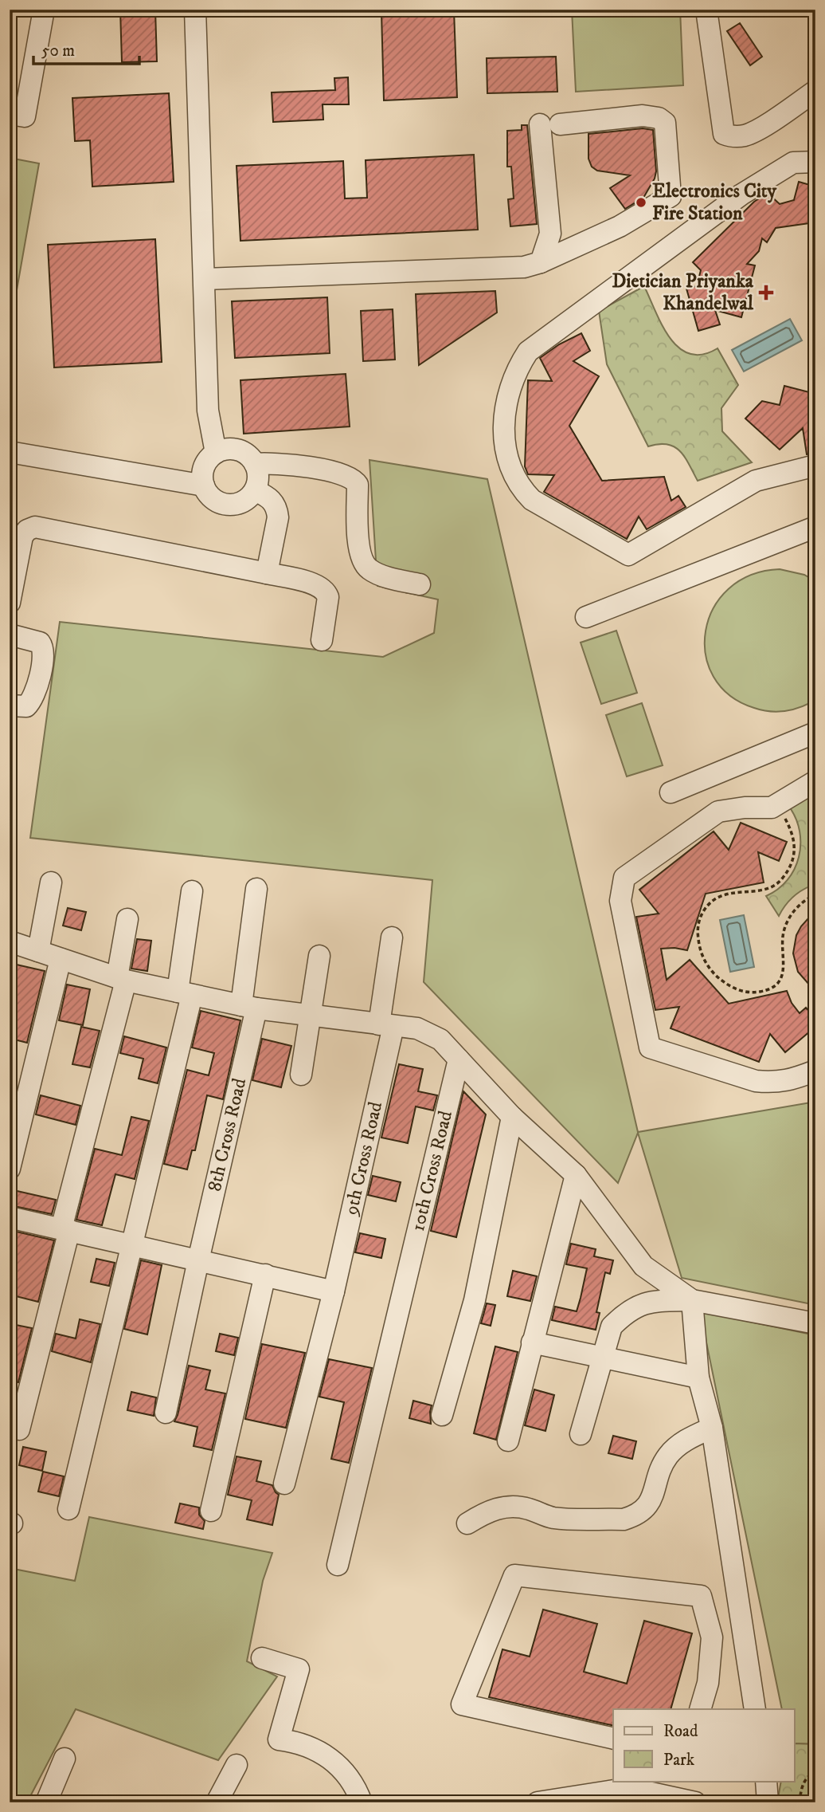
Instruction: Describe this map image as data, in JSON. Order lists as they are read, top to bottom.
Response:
{
  "streets": {
    "street": ["8th Cross Road", "9th Cross Road", "10th Cross Road"]
  },
  "places": {
    "other": ["Electronics City Fire Station"],
    "health": ["Dietician Priyanka Khandelwal"]
  },
  "legend": ["Road", "Park"],
  "scale_bar": "50 m"
}
